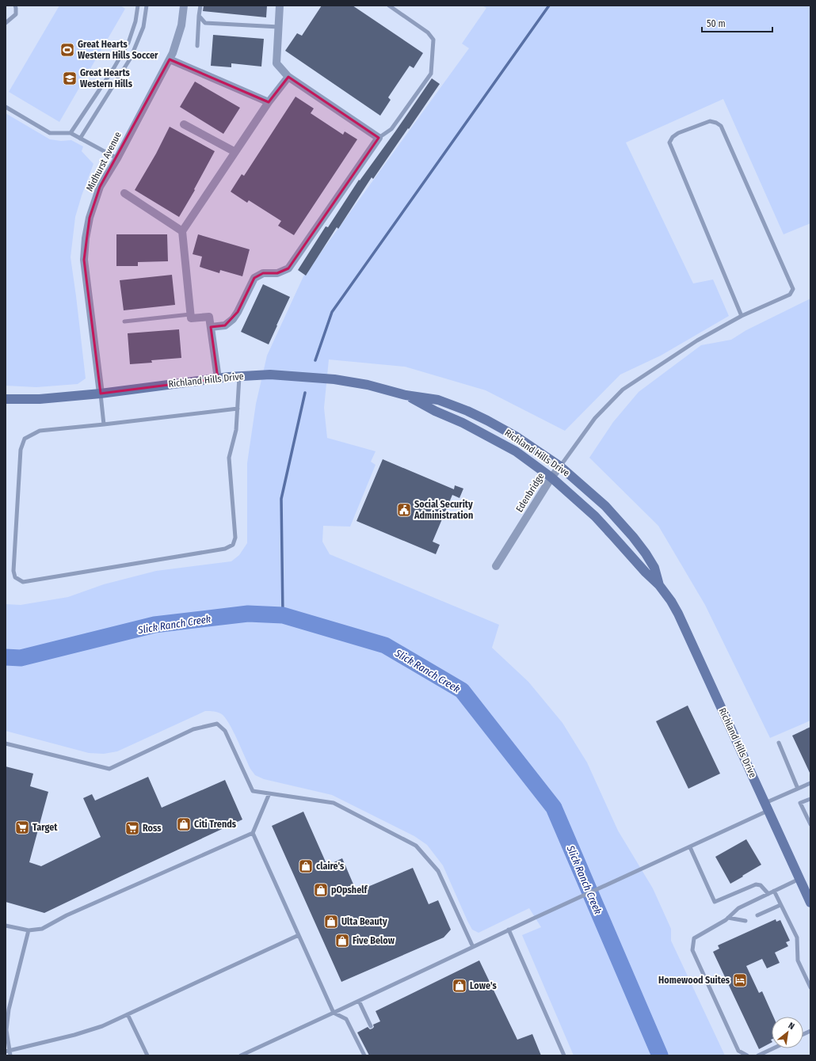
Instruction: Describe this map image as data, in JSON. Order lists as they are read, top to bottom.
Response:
{
  "streets": {
    "street": ["Midhurst Avenue", "Richland Hills Drive", "Edenbridge"]
  },
  "crossings": [
    ["Midhurst Avenue", "Richland Hills Drive"],
    ["Richland Hills Drive", "Edenbridge"]
  ],
  "water": ["Slick Ranch Creek"],
  "places": {
    "sports": ["Great Hearts Western Hills Soccer"],
    "school or university": ["Great Hearts Western Hills"],
    "public building": ["Social Security Administration"],
    "shop": [
      "Citi Trends",
      "claire's",
      "pOpshelf",
      "Ulta Beauty",
      "Five Below",
      "Lowe's"
    ],
    "supermarket": ["Target", "Ross"],
    "hotel": ["Homewood Suites"]
  },
  "scale_bar": "50 m",
  "north": "top right"
}
